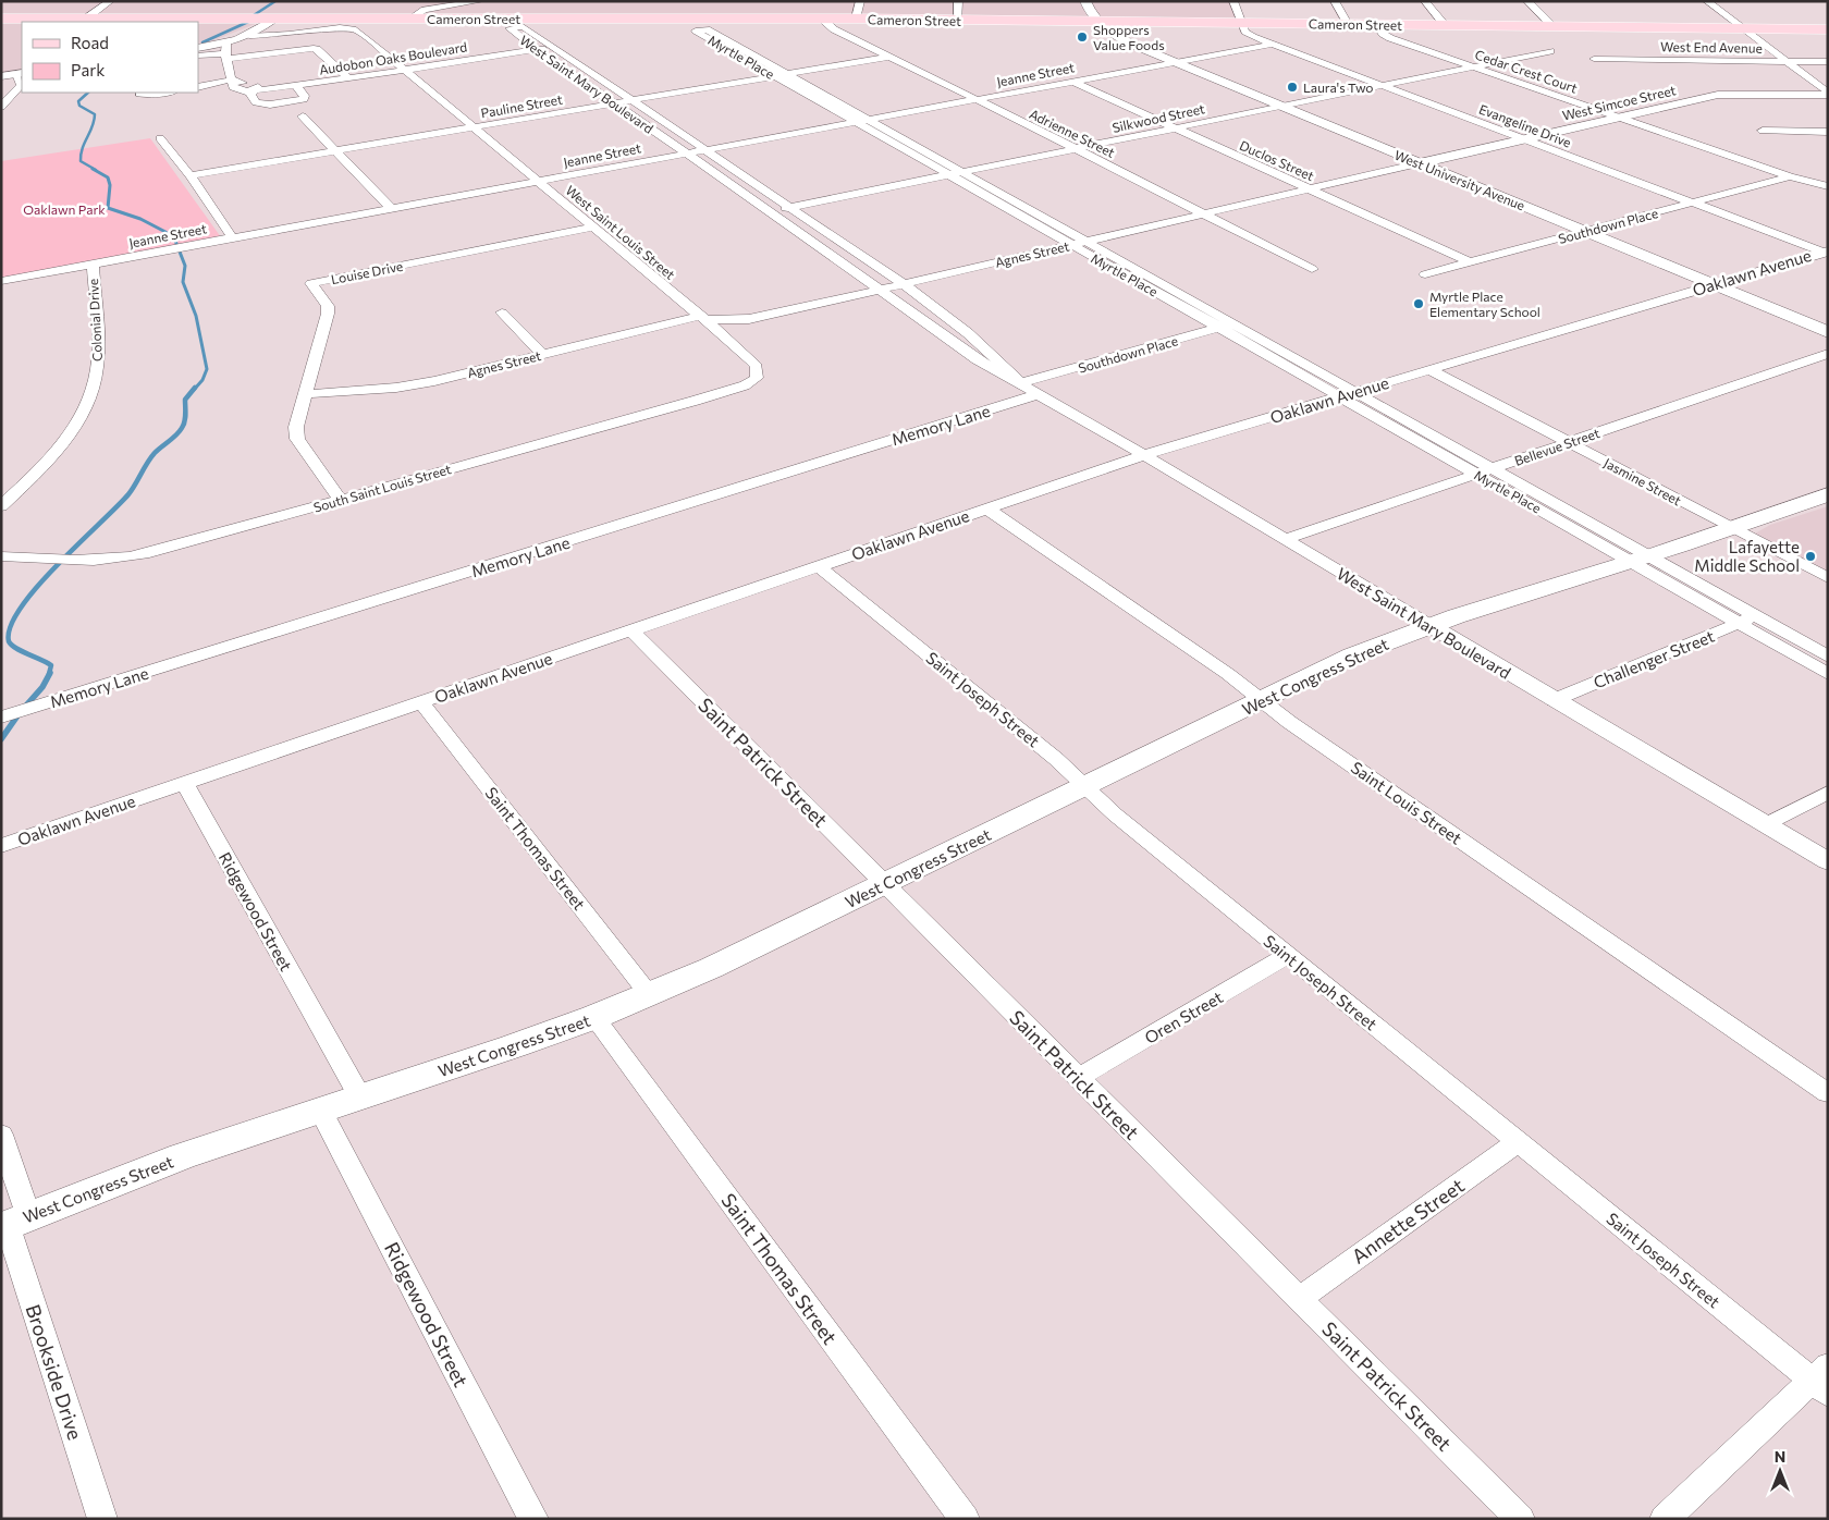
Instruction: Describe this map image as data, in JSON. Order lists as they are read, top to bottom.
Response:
{
  "streets": {
    "main road": ["Cameron Street", "West University Avenue", "West Congress Street"],
    "street": [
      "West End Avenue",
      "Myrtle Place",
      "Audobon Oaks Boulevard",
      "Cedar Crest Court",
      "Jeanne Street",
      "West Saint Mary Boulevard",
      "West Simcoe Street",
      "Pauline Street",
      "Silkwood Street",
      "Evangeline Drive",
      "Adrienne Street",
      "Duclos Street",
      "Southdown Place",
      "West Saint Louis Street",
      "Agnes Street",
      "Louise Drive",
      "Oaklawn Avenue",
      "Colonial Drive",
      "Memory Lane",
      "Bellevue Street",
      "Jasmine Street",
      "South Saint Louis Street",
      "Challenger Street",
      "Saint Joseph Street",
      "Saint Patrick Street",
      "Saint Louis Street",
      "Saint Thomas Street",
      "Ridgewood Street",
      "Oren Street",
      "Annette Street",
      "Brookside Drive"
    ]
  },
  "crossings": [
    ["Cameron Street", "Cedar Crest Court"],
    ["Cameron Street", "Evangeline Drive"],
    ["Cameron Street", "Adrienne Street"],
    ["Cameron Street", "West University Avenue"],
    ["Cameron Street", "West Saint Louis Street"],
    ["Myrtle Place", "Jeanne Street"],
    ["Myrtle Place", "Pauline Street"],
    ["Myrtle Place", "Silkwood Street"],
    ["Myrtle Place", "Southdown Place"],
    ["Myrtle Place", "Agnes Street"],
    ["Myrtle Place", "Oaklawn Avenue"],
    ["Myrtle Place", "Bellevue Street"],
    ["Myrtle Place", "Challenger Street"],
    ["Myrtle Place", "West Congress Street"],
    ["Audobon Oaks Boulevard", "West Saint Mary Boulevard"],
    ["Audobon Oaks Boulevard", "West Saint Louis Street"],
    ["Cedar Crest Court", "West Simcoe Street"],
    ["Cedar Crest Court", "Silkwood Street"],
    ["Cedar Crest Court", "Southdown Place"],
    ["Jeanne Street", "West Saint Mary Boulevard"],
    ["Jeanne Street", "Evangeline Drive"],
    ["Jeanne Street", "Adrienne Street"],
    ["Jeanne Street", "Duclos Street"],
    ["Jeanne Street", "West University Avenue"],
    ["Jeanne Street", "West Saint Louis Street"],
    ["Jeanne Street", "Colonial Drive"],
    ["West Saint Mary Boulevard", "Pauline Street"],
    ["West Saint Mary Boulevard", "Silkwood Street"],
    ["West Saint Mary Boulevard", "Southdown Place"],
    ["West Saint Mary Boulevard", "Agnes Street"],
    ["West Saint Mary Boulevard", "Oaklawn Avenue"],
    ["West Saint Mary Boulevard", "Memory Lane"],
    ["West Saint Mary Boulevard", "Bellevue Street"],
    ["West Saint Mary Boulevard", "Challenger Street"],
    ["West Saint Mary Boulevard", "West Congress Street"],
    ["West Simcoe Street", "Evangeline Drive"],
    ["West Simcoe Street", "West University Avenue"],
    ["West Simcoe Street", "Agnes Street"],
    ["Pauline Street", "Adrienne Street"],
    ["Pauline Street", "West Saint Louis Street"],
    ["Silkwood Street", "Evangeline Drive"],
    ["Silkwood Street", "Adrienne Street"],
    ["Silkwood Street", "Duclos Street"],
    ["Silkwood Street", "West University Avenue"],
    ["Evangeline Drive", "Southdown Place"],
    ["Evangeline Drive", "Oaklawn Avenue"],
    ["Adrienne Street", "Agnes Street"],
    ["Duclos Street", "Southdown Place"],
    ["Duclos Street", "Agnes Street"],
    ["West University Avenue", "Southdown Place"],
    ["West University Avenue", "Agnes Street"],
    ["West University Avenue", "Oaklawn Avenue"],
    ["West Saint Louis Street", "Agnes Street"],
    ["West Saint Louis Street", "Louise Drive"],
    ["West Saint Louis Street", "South Saint Louis Street"],
    ["Agnes Street", "Louise Drive"],
    ["Louise Drive", "South Saint Louis Street"],
    ["Oaklawn Avenue", "Jasmine Street"],
    ["Oaklawn Avenue", "Saint Joseph Street"],
    ["Oaklawn Avenue", "Saint Patrick Street"],
    ["Oaklawn Avenue", "Saint Louis Street"],
    ["Oaklawn Avenue", "Saint Thomas Street"],
    ["Oaklawn Avenue", "Ridgewood Street"],
    ["Bellevue Street", "Jasmine Street"],
    ["Jasmine Street", "West Congress Street"],
    ["West Congress Street", "Saint Joseph Street"],
    ["West Congress Street", "Saint Patrick Street"],
    ["West Congress Street", "Saint Louis Street"],
    ["West Congress Street", "Saint Thomas Street"],
    ["West Congress Street", "Ridgewood Street"],
    ["West Congress Street", "Brookside Drive"],
    ["Saint Joseph Street", "Oren Street"],
    ["Saint Joseph Street", "Annette Street"],
    ["Saint Patrick Street", "Oren Street"],
    ["Saint Patrick Street", "Annette Street"]
  ],
  "parks": ["Oaklawn Park"],
  "places": [
    "Shoppers Value Foods",
    "Laura's Two",
    "Myrtle Place Elementary School",
    "Lafayette Middle School"
  ],
  "legend": ["Road", "Park"],
  "north": "top"
}
